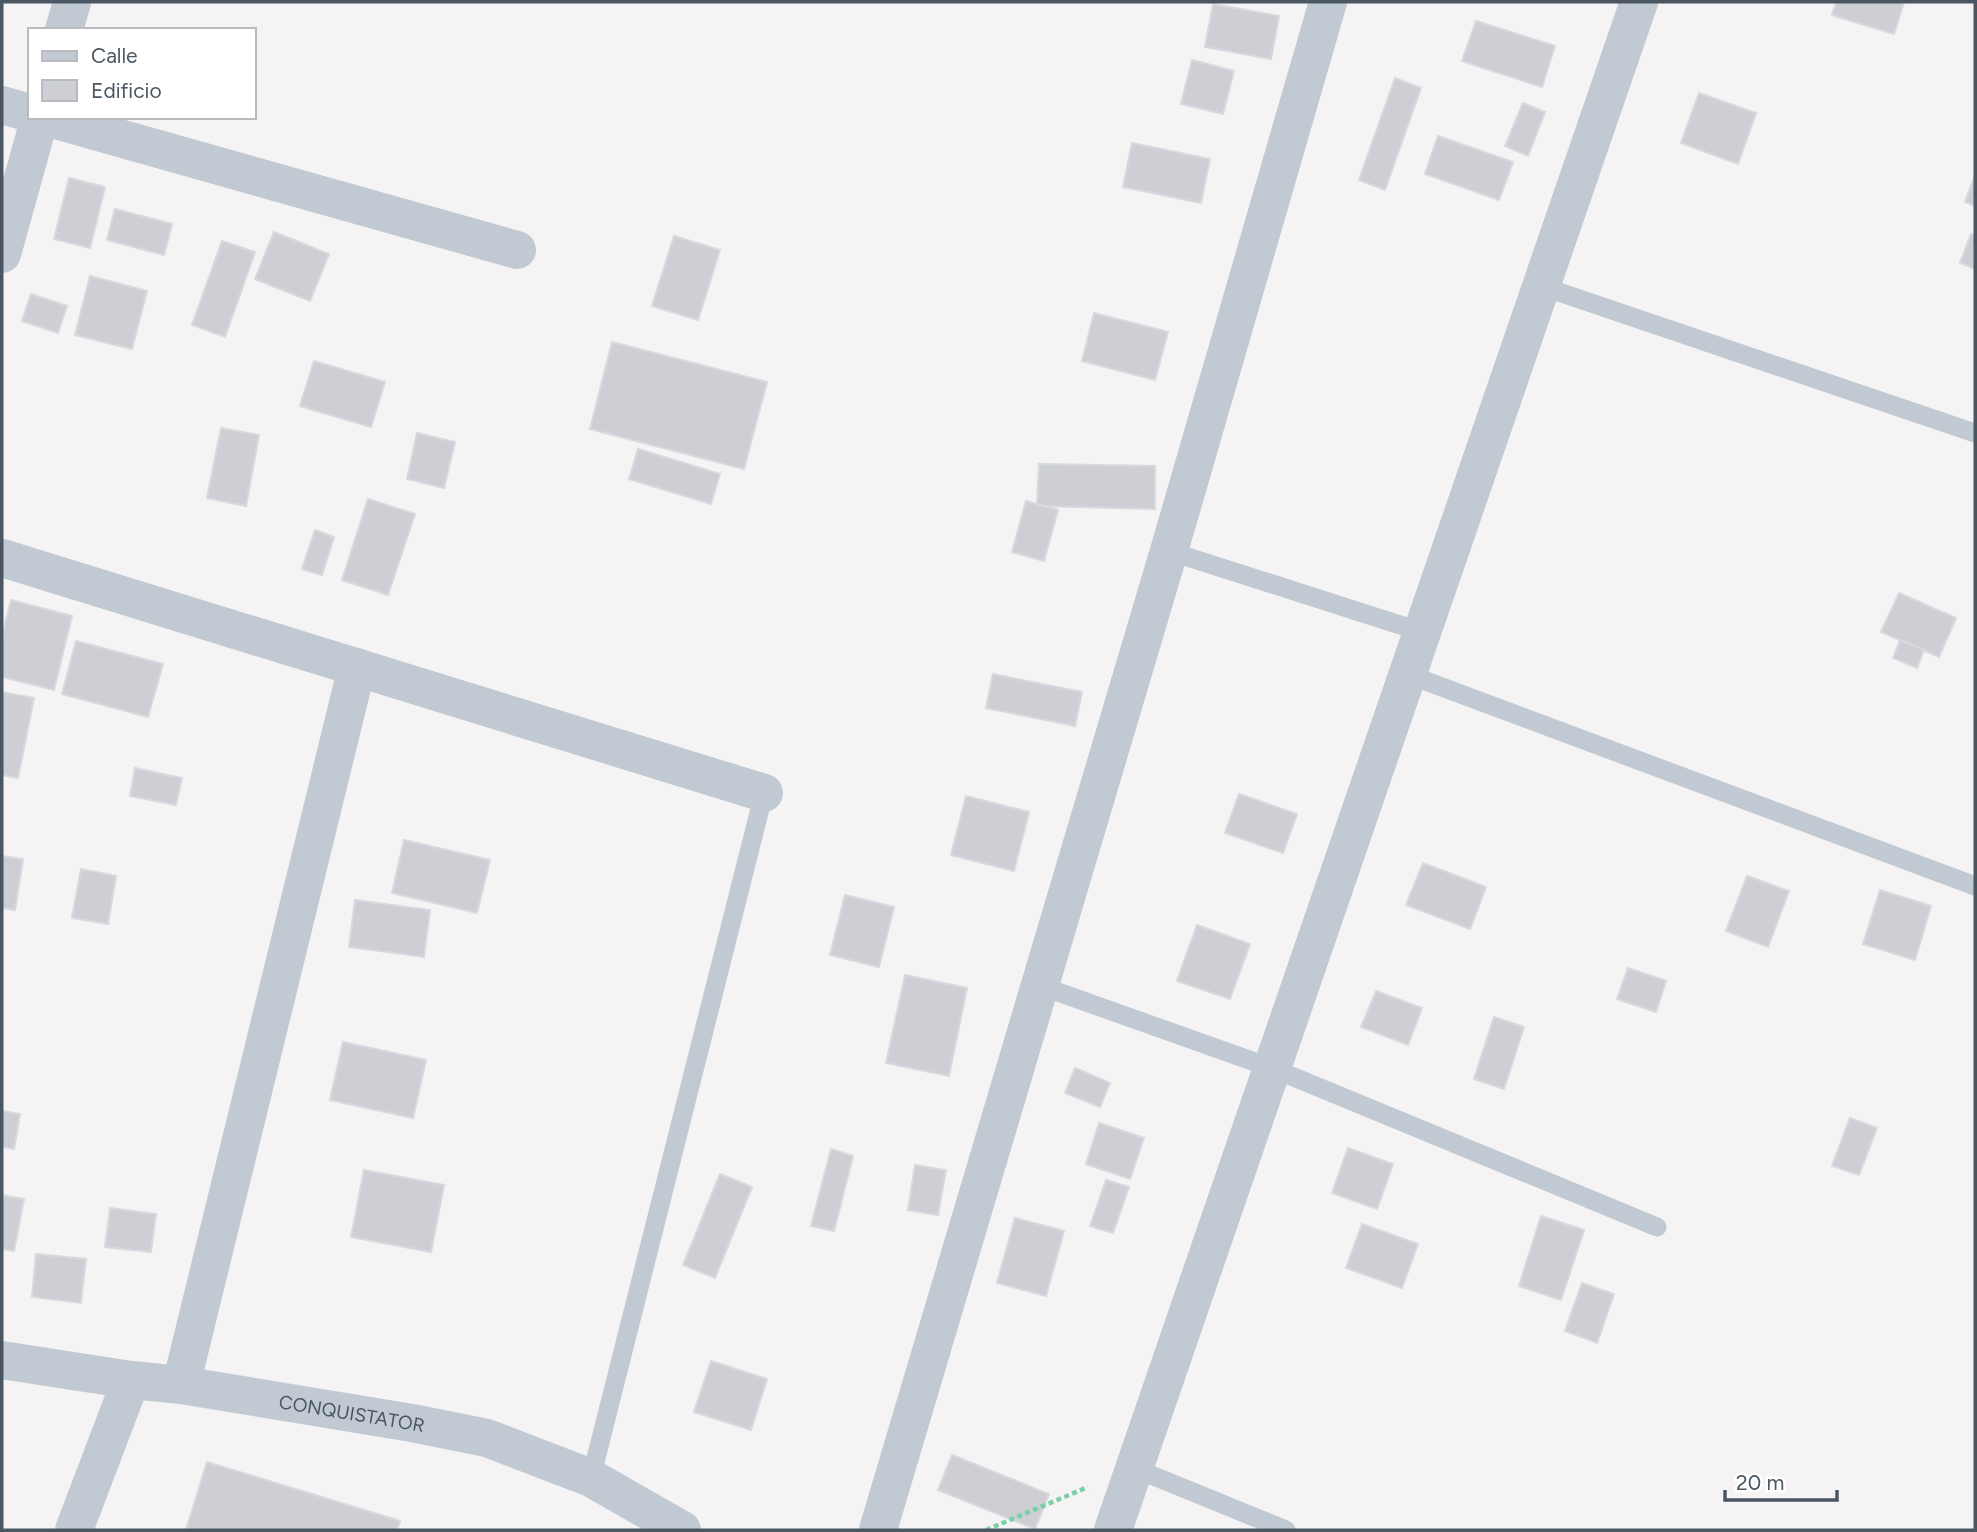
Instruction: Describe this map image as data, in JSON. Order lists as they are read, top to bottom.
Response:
{
  "streets": {
    "street": ["CONQUISTATOR"]
  },
  "legend": ["Calle", "Edificio"],
  "scale_bar": "20 m"
}
